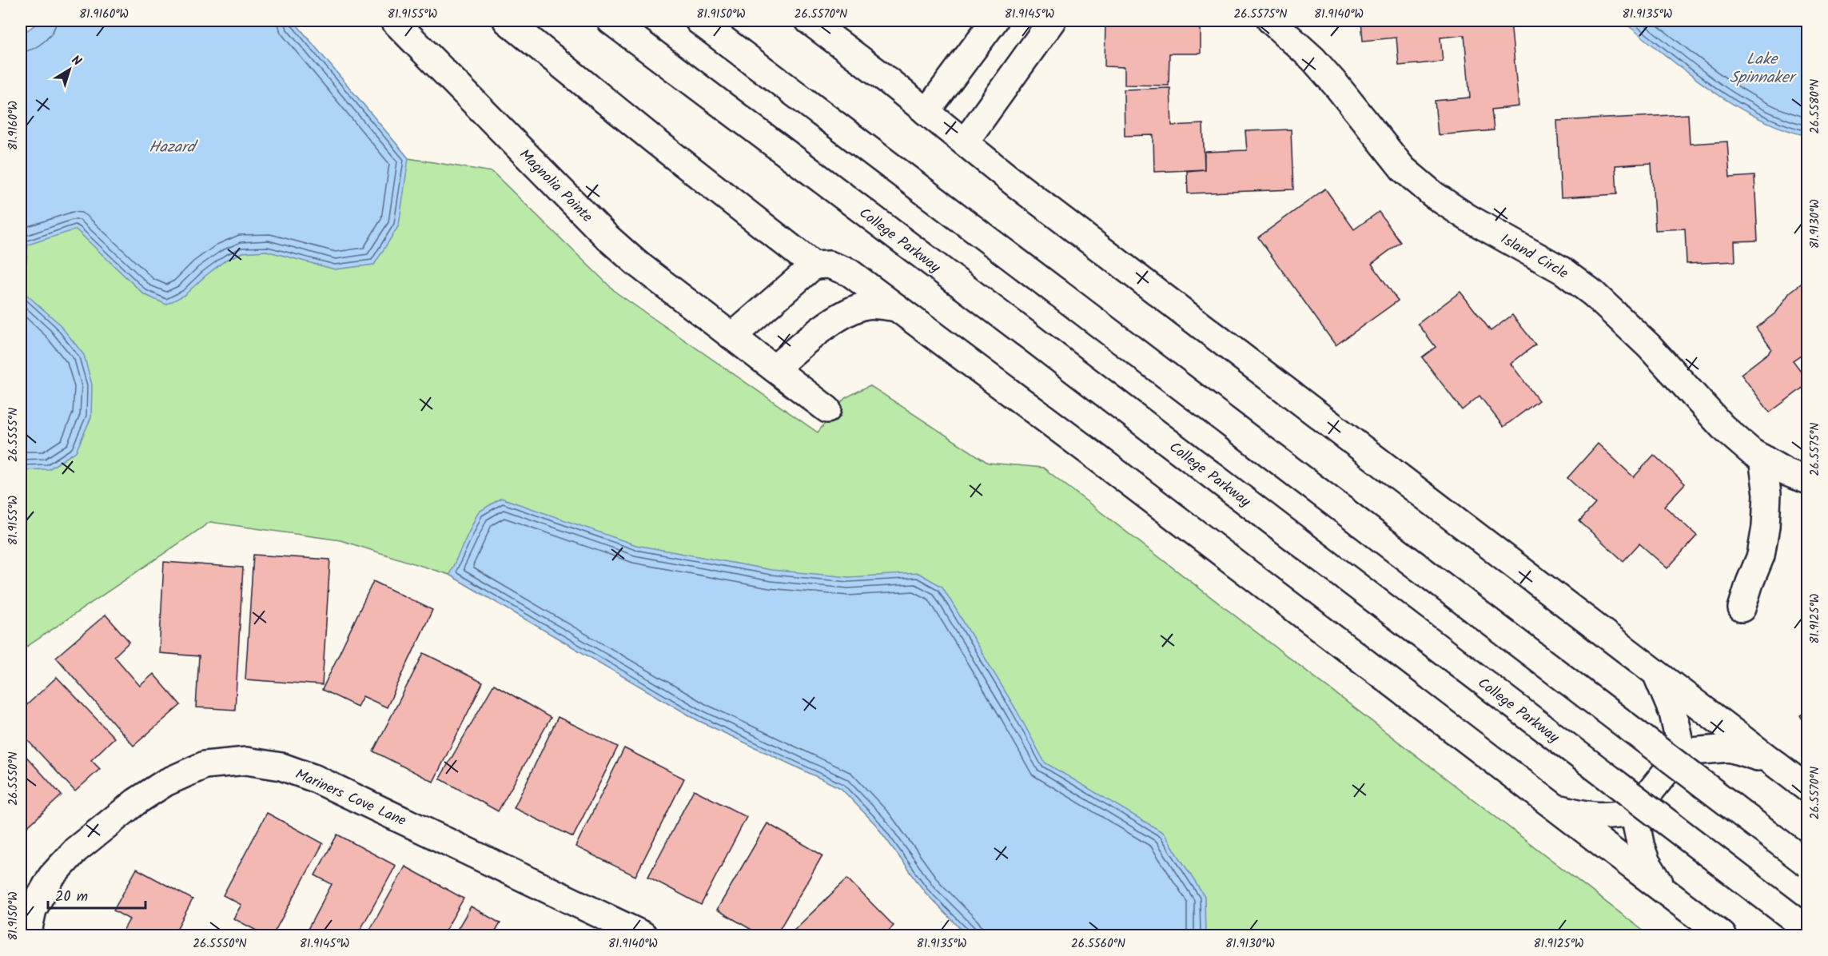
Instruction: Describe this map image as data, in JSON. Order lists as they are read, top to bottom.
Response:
{
  "streets": {
    "main road": [
      "Magnolia Pointe",
      "College Parkway",
      "Island Circle",
      "Mariners Cove Lane"
    ]
  },
  "water": ["Lake Spinnaker", "Hazard"],
  "scale_bar": "20 m",
  "north": "top right",
  "coordinates": [
    "81.9160°W",
    "81.9155°W",
    "81.9150°W",
    "26.5570°N",
    "81.9145°W",
    "26.5575°N",
    "81.9140°W",
    "81.9135°W",
    "26.5580°N",
    "81.9130°W",
    "26.5555°N",
    "81.9125°W",
    "26.5550°N",
    "26.5560°N"
  ]
}
